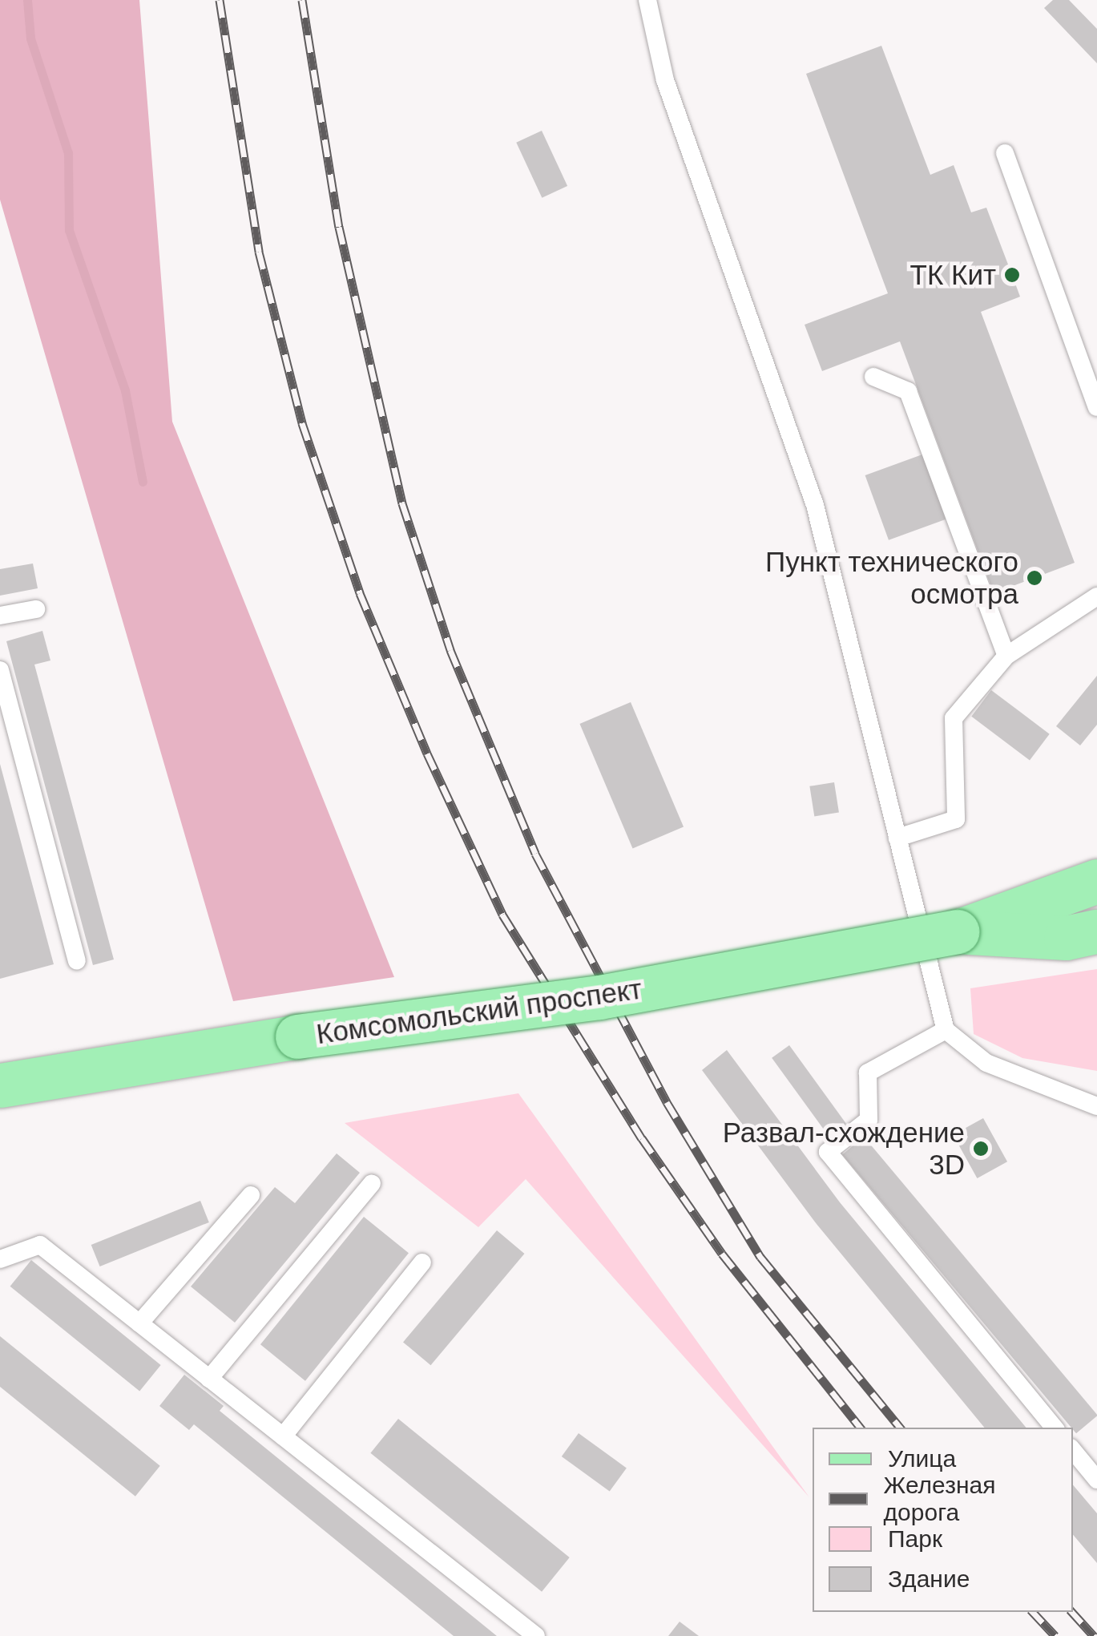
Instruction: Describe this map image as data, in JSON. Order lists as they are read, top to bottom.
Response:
{
  "streets": {
    "main road": ["Комсомольский проспект"]
  },
  "places": ["ТК Кит", "Пункт технического осмотра", "Развал-схождение 3D"],
  "legend": [
    "Улица",
    "Железная дорога",
    "Парк",
    "Здание"
  ]
}
